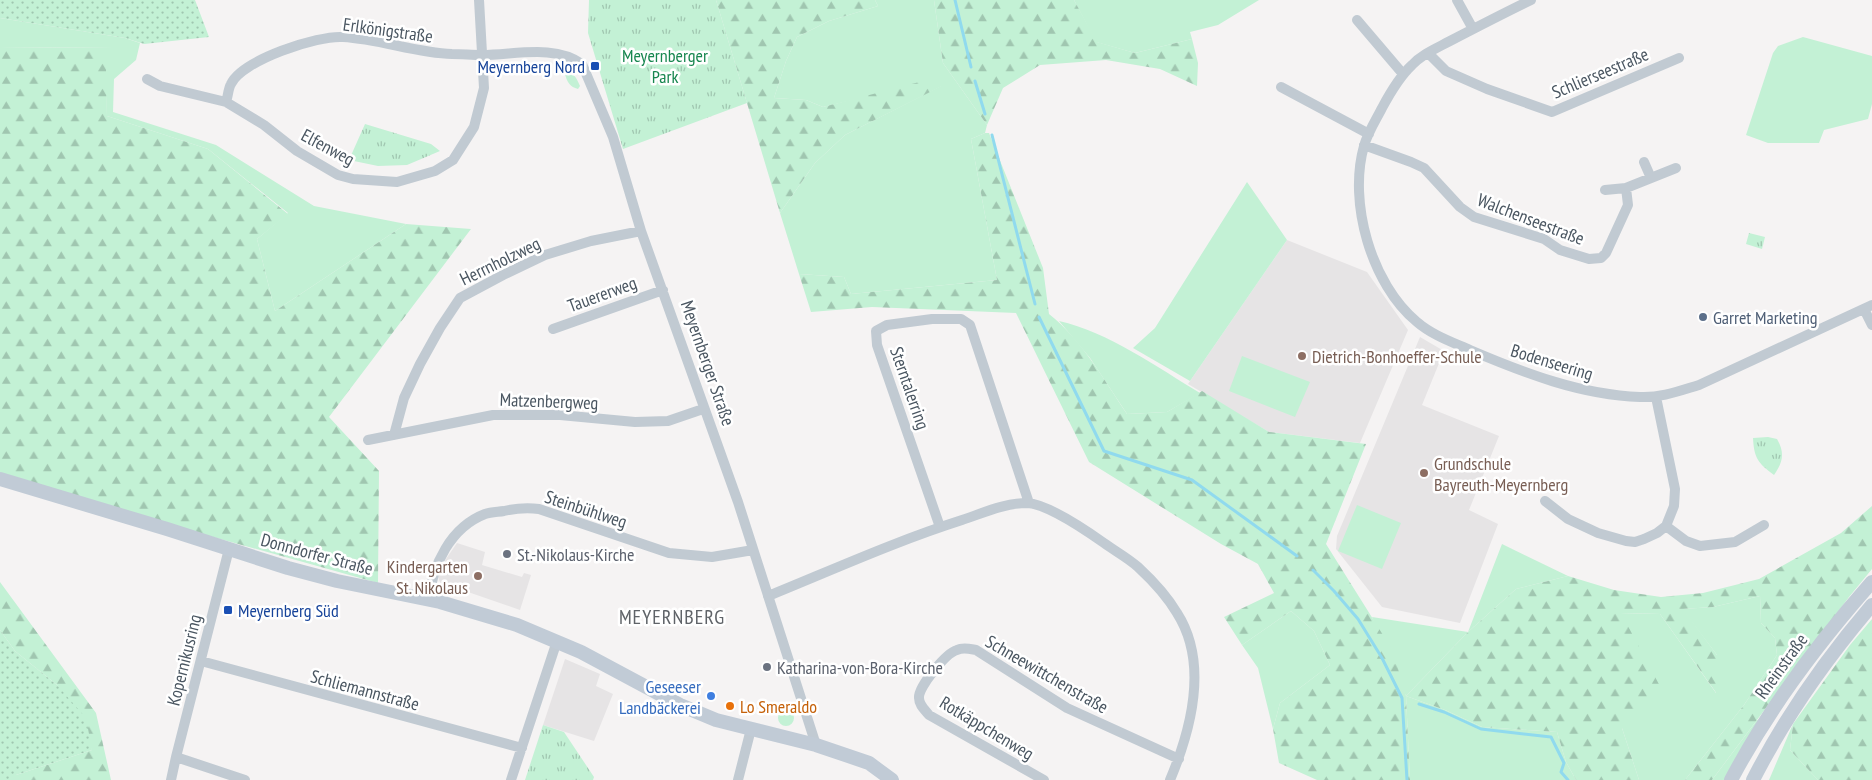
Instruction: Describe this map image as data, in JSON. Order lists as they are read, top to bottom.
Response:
{
  "streets": {
    "street": [
      "Erlkönigstraße",
      "Schlierseestraße",
      "Elfenweg",
      "Walchenseestraße",
      "Herrnholzweg",
      "Tauererweg",
      "Bodenseering",
      "Meyernberger Straße",
      "Sterntalerring",
      "Matzenbergweg",
      "Steinbühlweg",
      "Donndorfer Straße",
      "Kopernikusring",
      "Rheinstraße",
      "Schneewittchenstraße",
      "Schliemannstraße",
      "Rotkäppchenweg"
    ]
  },
  "crossings": [
    ["Erlkönigstraße", "Elfenweg"],
    ["Erlkönigstraße", "Meyernberger Straße"],
    ["Schlierseestraße", "Bodenseering"],
    ["Elfenweg", "Meyernberger Straße"],
    ["Walchenseestraße", "Bodenseering"],
    ["Herrnholzweg", "Meyernberger Straße"],
    ["Herrnholzweg", "Matzenbergweg"],
    ["Tauererweg", "Meyernberger Straße"],
    ["Meyernberger Straße", "Matzenbergweg"],
    ["Meyernberger Straße", "Steinbühlweg"],
    ["Meyernberger Straße", "Donndorfer Straße"],
    ["Steinbühlweg", "Donndorfer Straße"],
    ["Donndorfer Straße", "Kopernikusring"],
    ["Kopernikusring", "Schliemannstraße"],
    ["Schneewittchenstraße", "Rotkäppchenweg"]
  ],
  "districts": ["MEYERNBERG"],
  "parks": ["Meyernberger Park"],
  "places": {
    "transit": ["Meyernberg Nord", "Meyernberg Süd"],
    "other": [
      "Garret Marketing",
      "Dietrich-Bonhoeffer-Schule",
      "Grundschule Bayreuth-Meyernberg",
      "St.-Nikolaus-Kirche",
      "Kindergarten St. Nikolaus",
      "Katharina-von-Bora-Kirche",
      "Geseeser Landbäckerei",
      "Lo Smeraldo"
    ]
  }
}
